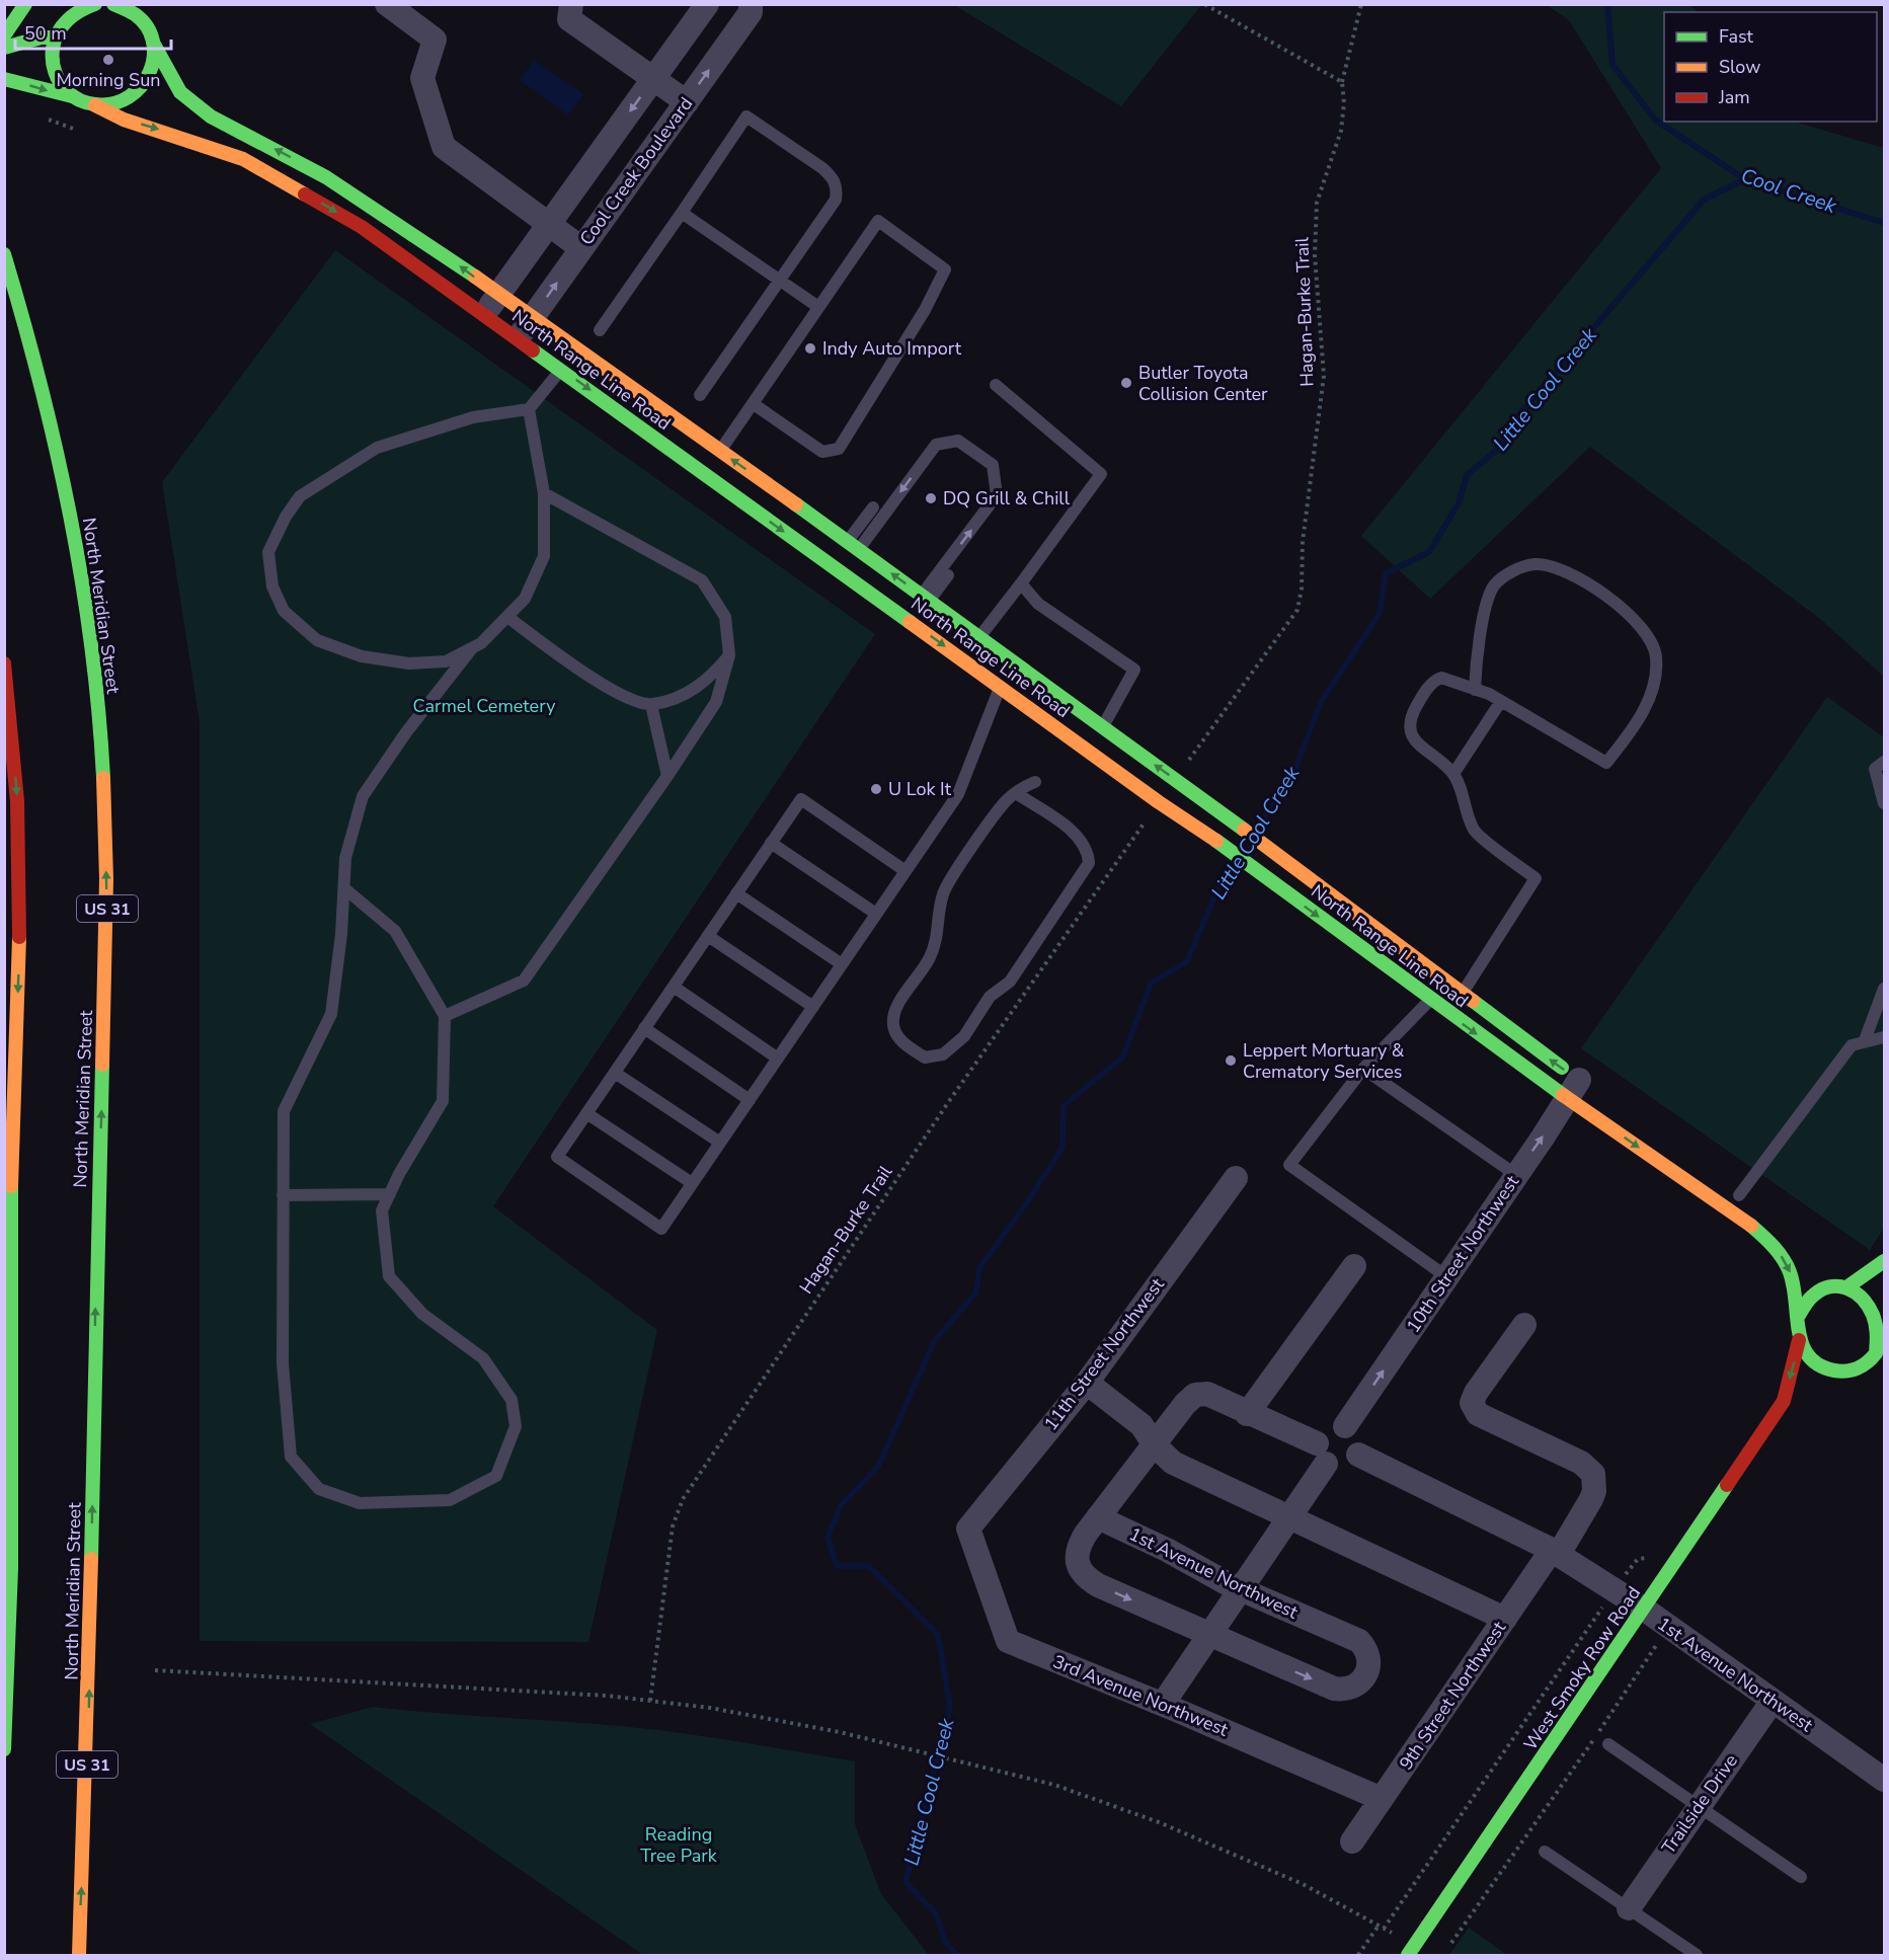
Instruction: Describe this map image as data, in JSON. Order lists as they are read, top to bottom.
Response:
{
  "streets": {
    "main road": [
      "North Range Line Road",
      "North Meridian Street",
      "US 31",
      "West Smoky Row Road"
    ],
    "street": [
      "Cool Creek Boulevard",
      "10th Street Northwest",
      "11th Street Northwest",
      "1st Avenue Northwest",
      "3rd Avenue Northwest",
      "9th Street Northwest",
      "Trailside Drive"
    ],
    "path": ["Hagan-Burke Trail"]
  },
  "crossings": [
    ["Cool Creek Boulevard", "North Range Line Road"],
    ["North Range Line Road", "10th Street Northwest"],
    ["North Range Line Road", "West Smoky Row Road"],
    ["10th Street Northwest", "1st Avenue Northwest"],
    ["11th Street Northwest", "3rd Avenue Northwest"],
    ["1st Avenue Northwest", "West Smoky Row Road"],
    ["1st Avenue Northwest", "9th Street Northwest"],
    ["1st Avenue Northwest", "Trailside Drive"],
    ["3rd Avenue Northwest", "9th Street Northwest"]
  ],
  "water": ["Cool Creek", "Little Cool Creek"],
  "parks": ["Carmel Cemetery", "Reading Tree Park"],
  "places": [
    "Morning Sun",
    "Indy Auto Import",
    "Butler Toyota Collision Center",
    "DQ Grill & Chill",
    "U Lok It",
    "Leppert Mortuary & Crematory Services"
  ],
  "legend": ["Fast", "Slow", "Jam"],
  "scale_bar": "50 m"
}
